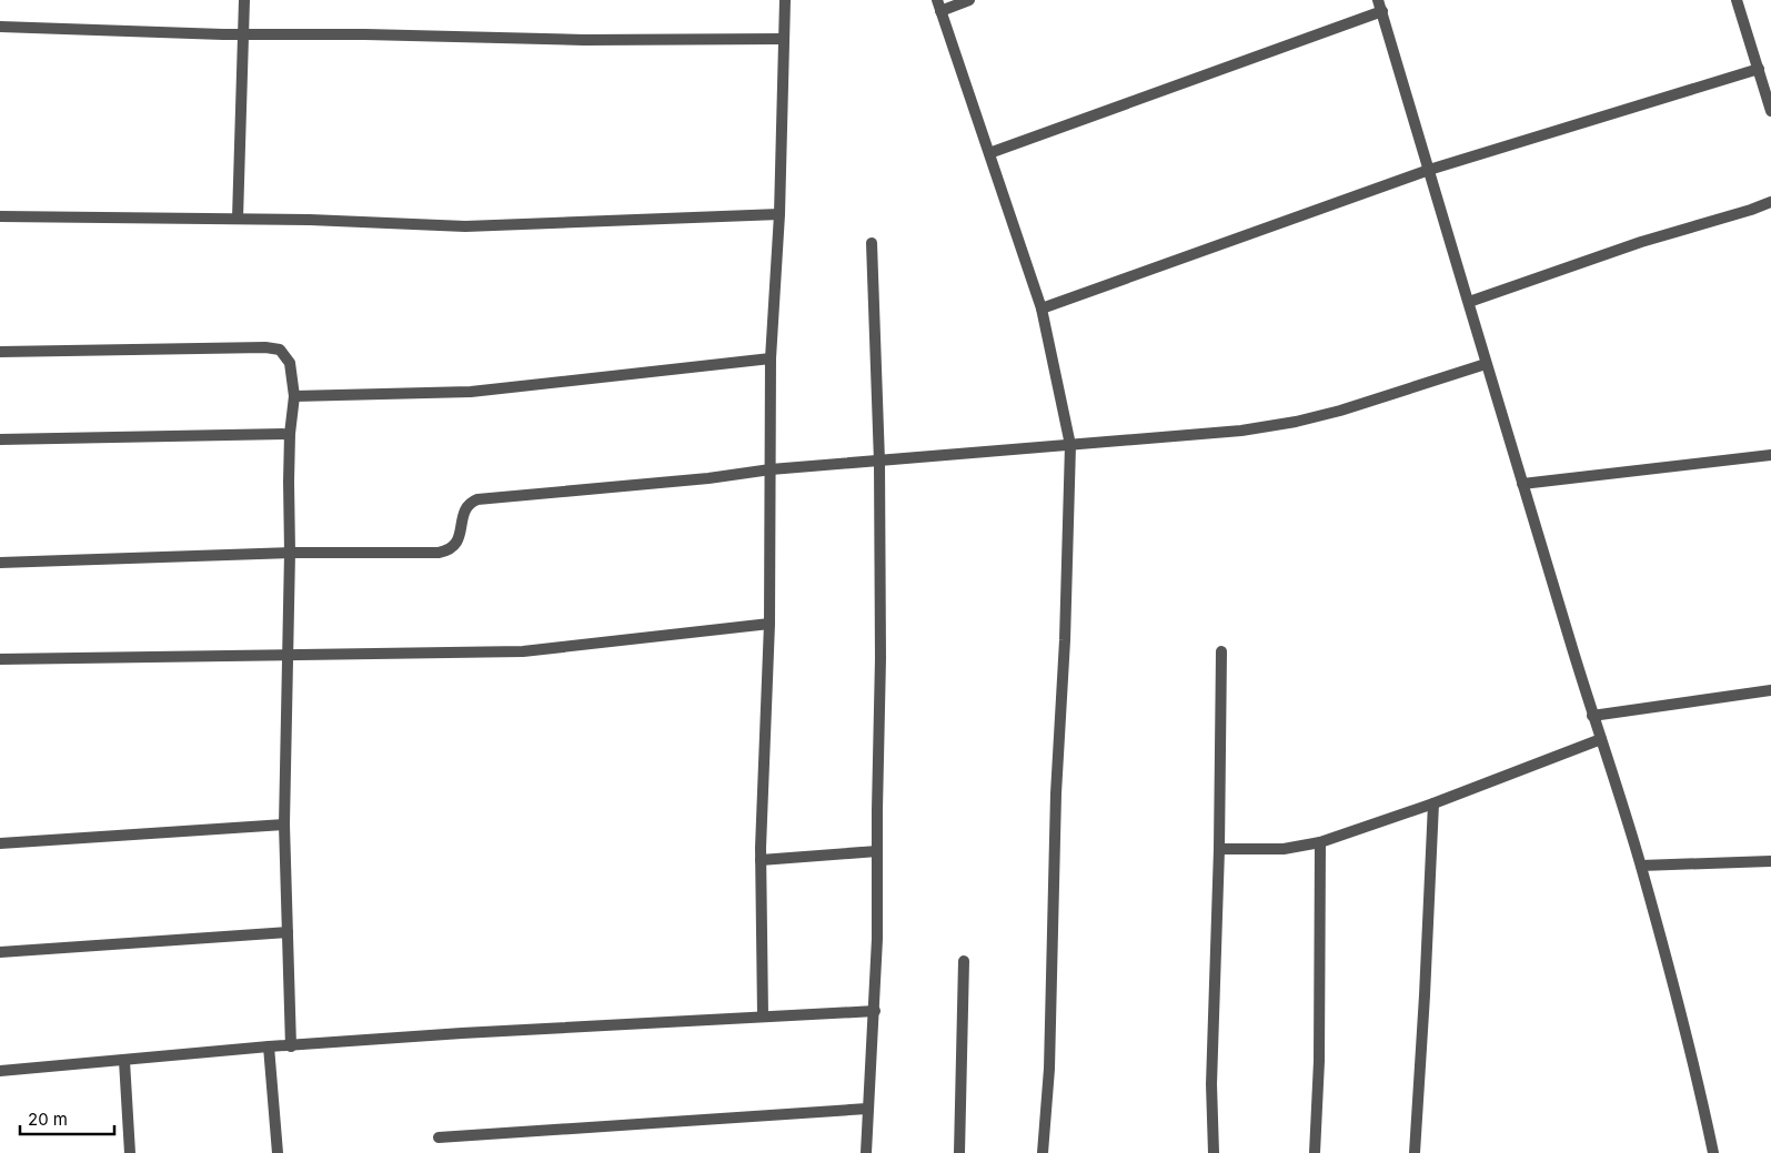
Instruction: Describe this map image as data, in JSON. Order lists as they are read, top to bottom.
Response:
{
  "scale_bar": "20 m"
}
